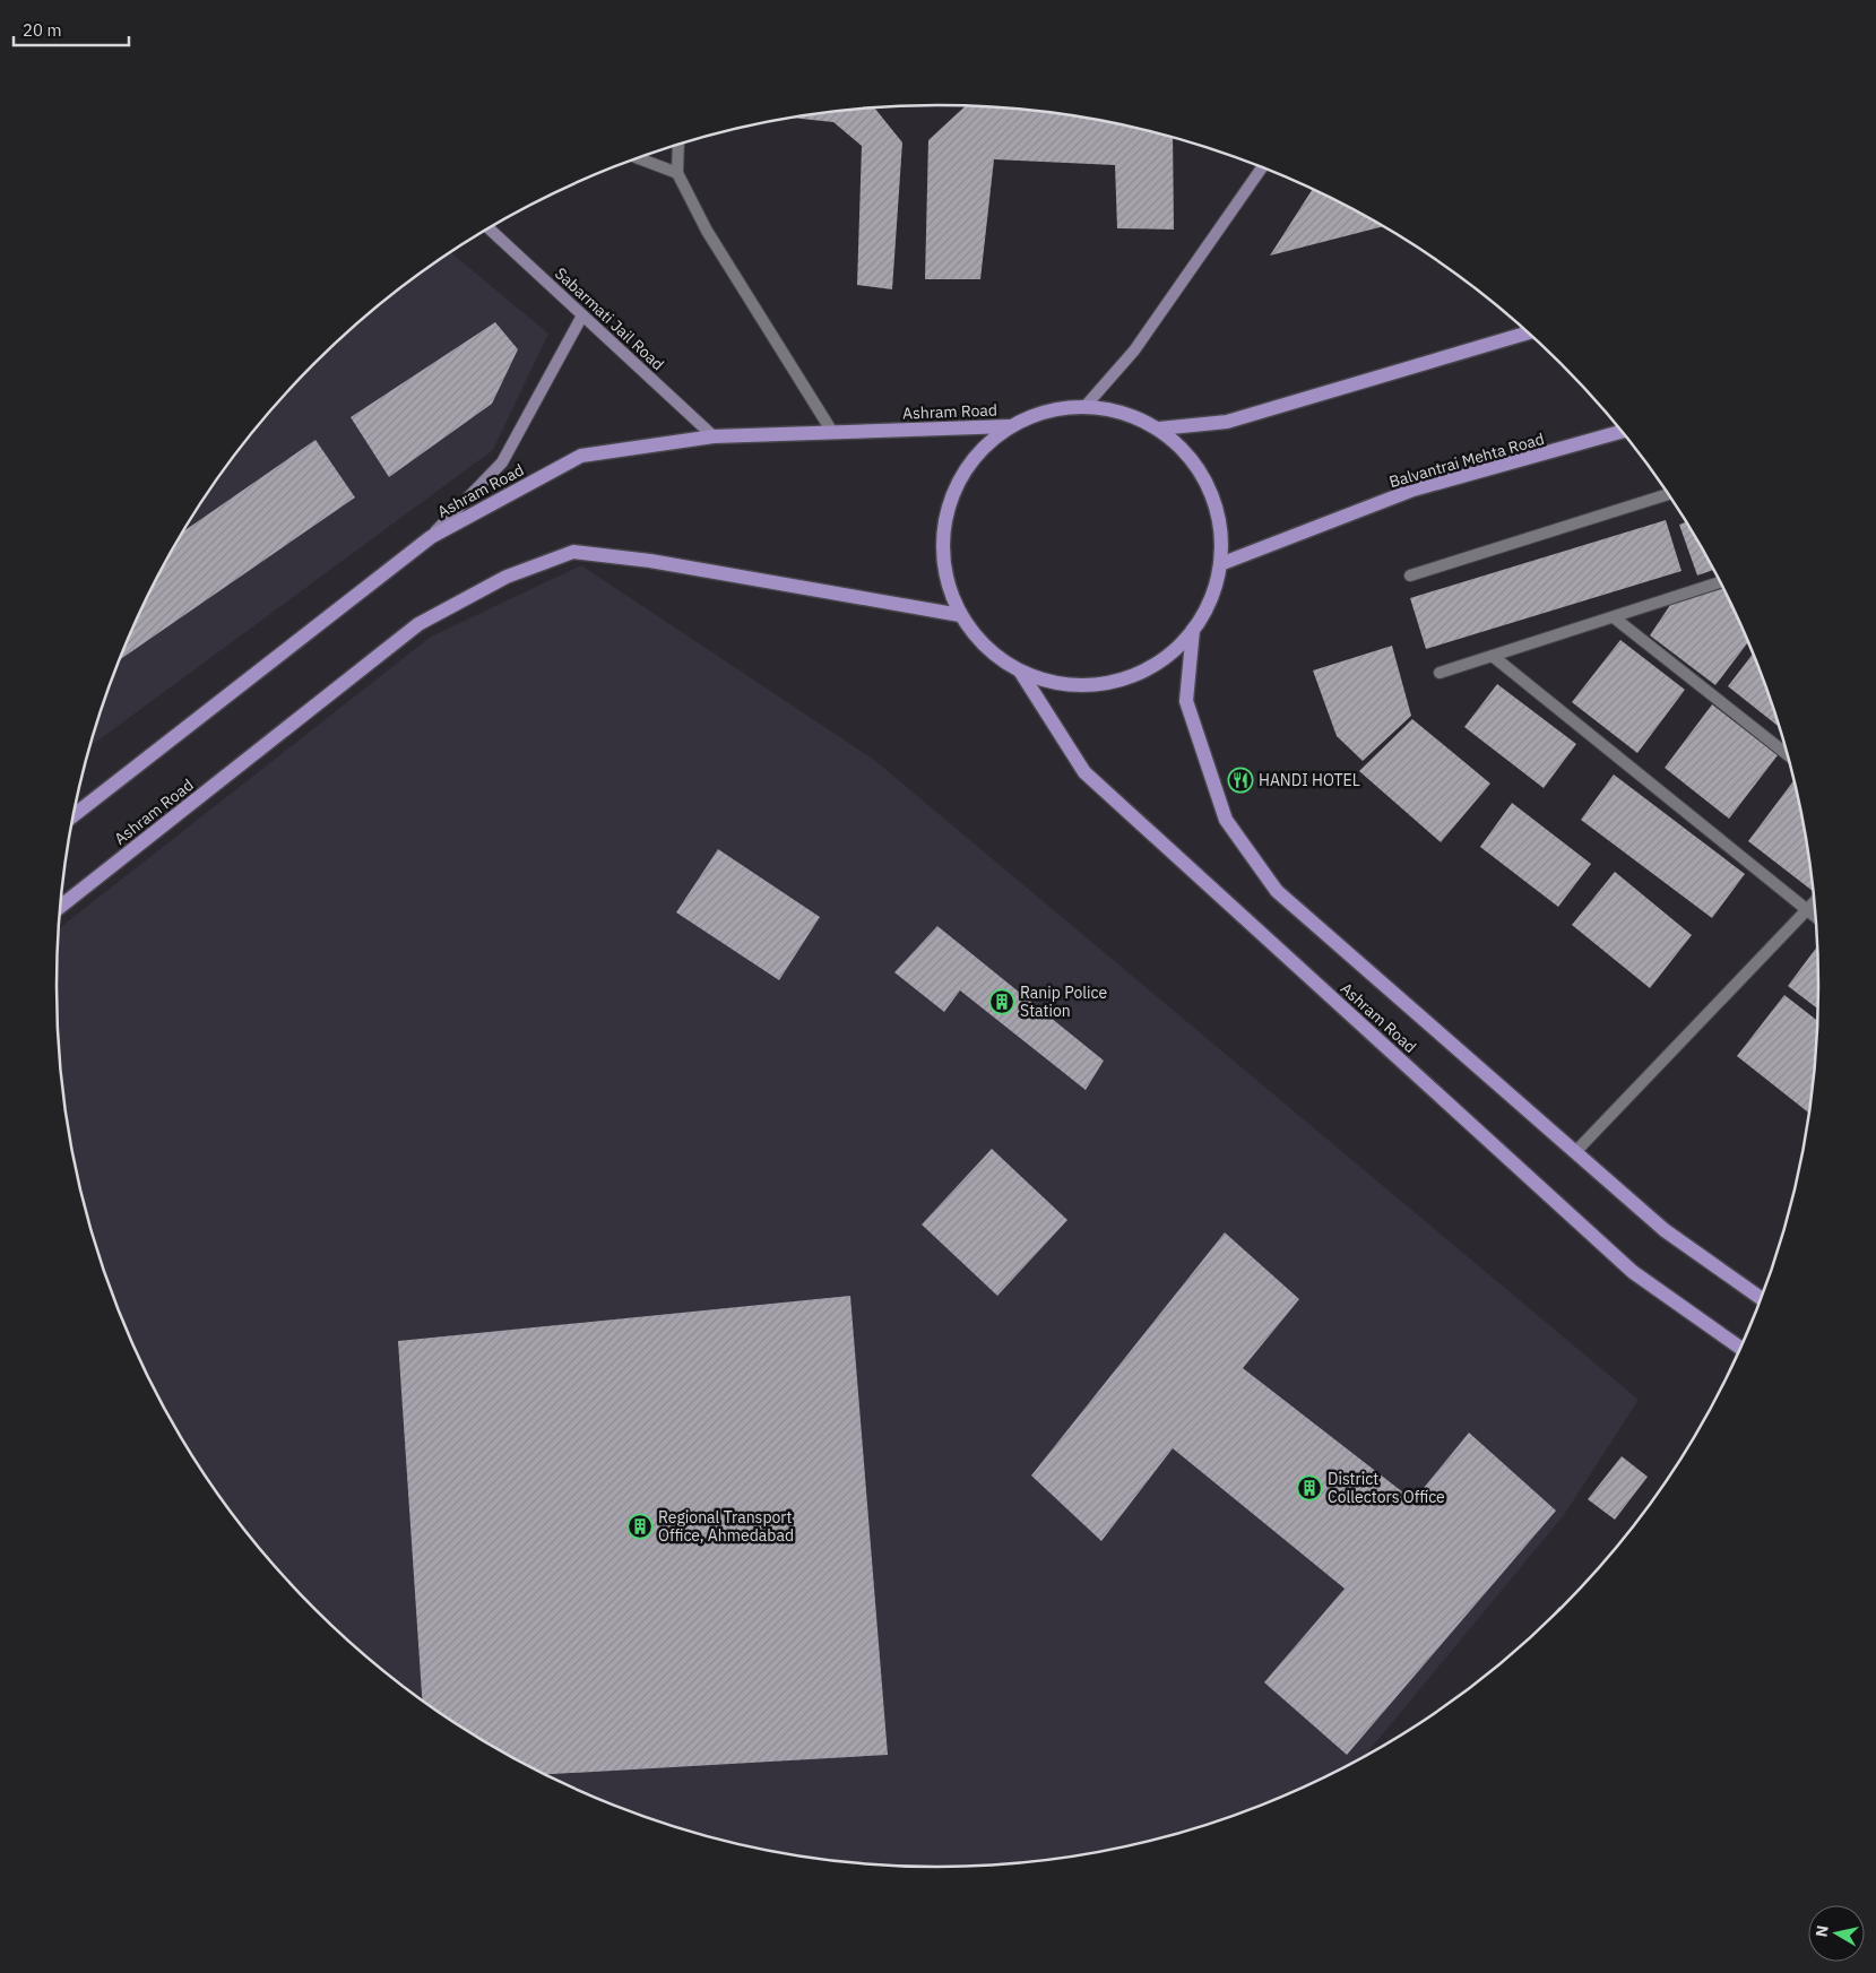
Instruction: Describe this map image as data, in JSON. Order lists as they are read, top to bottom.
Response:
{
  "streets": {
    "main road": ["Ashram Road", "Balvantrai Mehta Road"],
    "street": ["Sabarmati Jail Road"]
  },
  "crossings": [
    ["Sabarmati Jail Road", "Ashram Road"]
  ],
  "places": {
    "restaurant": ["HANDI HOTEL"],
    "building": ["Ranip Police Station", "District Collectors Office", "Regional Transport Office, Ahmedabad"]
  },
  "scale_bar": "20 m",
  "north": "left"
}
